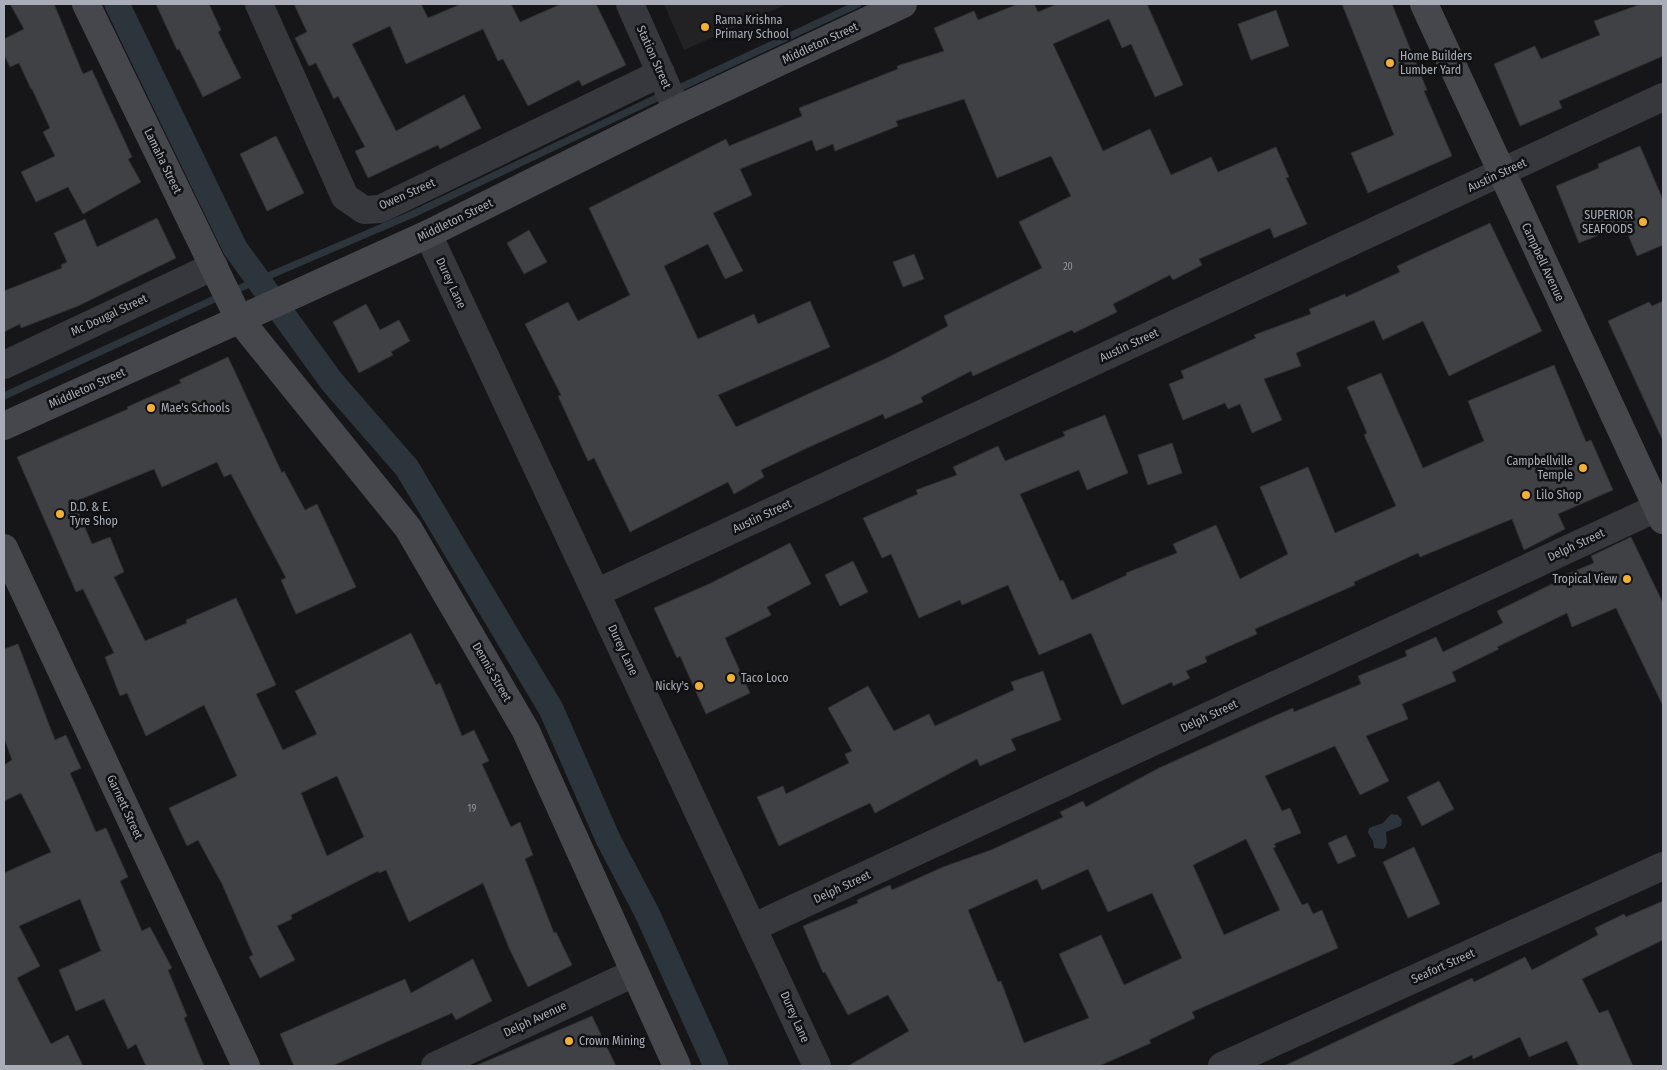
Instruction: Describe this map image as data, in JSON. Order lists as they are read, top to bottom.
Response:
{
  "streets": {
    "street": [
      "Middleton Street",
      "Station Street",
      "Lamaha Street",
      "Austin Street",
      "Owen Street",
      "Campbell Avenue",
      "Durey Lane",
      "Mc Dougal Street",
      "Delph Street",
      "Dennis Street",
      "Garnett Street",
      "Seafort Street",
      "Delph Avenue"
    ]
  },
  "crossings": [
    ["Middleton Street", "Station Street"],
    ["Middleton Street", "Lamaha Street"],
    ["Middleton Street", "Durey Lane"],
    ["Middleton Street", "Dennis Street"],
    ["Station Street", "Owen Street"],
    ["Lamaha Street", "Mc Dougal Street"],
    ["Lamaha Street", "Dennis Street"],
    ["Austin Street", "Campbell Avenue"],
    ["Austin Street", "Durey Lane"],
    ["Campbell Avenue", "Delph Street"],
    ["Durey Lane", "Delph Street"],
    ["Dennis Street", "Delph Avenue"]
  ],
  "places": [
    "Rama Krishna Primary School",
    "Home Builders Lumber Yard",
    "SUPERIOR SEAFOODS",
    "Mae's Schools",
    "Campbellville Temple",
    "Lilo Shop",
    "D.D. & E. Tyre Shop",
    "Tropical View",
    "Taco Loco",
    "Nicky's",
    "Crown Mining"
  ],
  "house_numbers": ["20", "19"]
}
